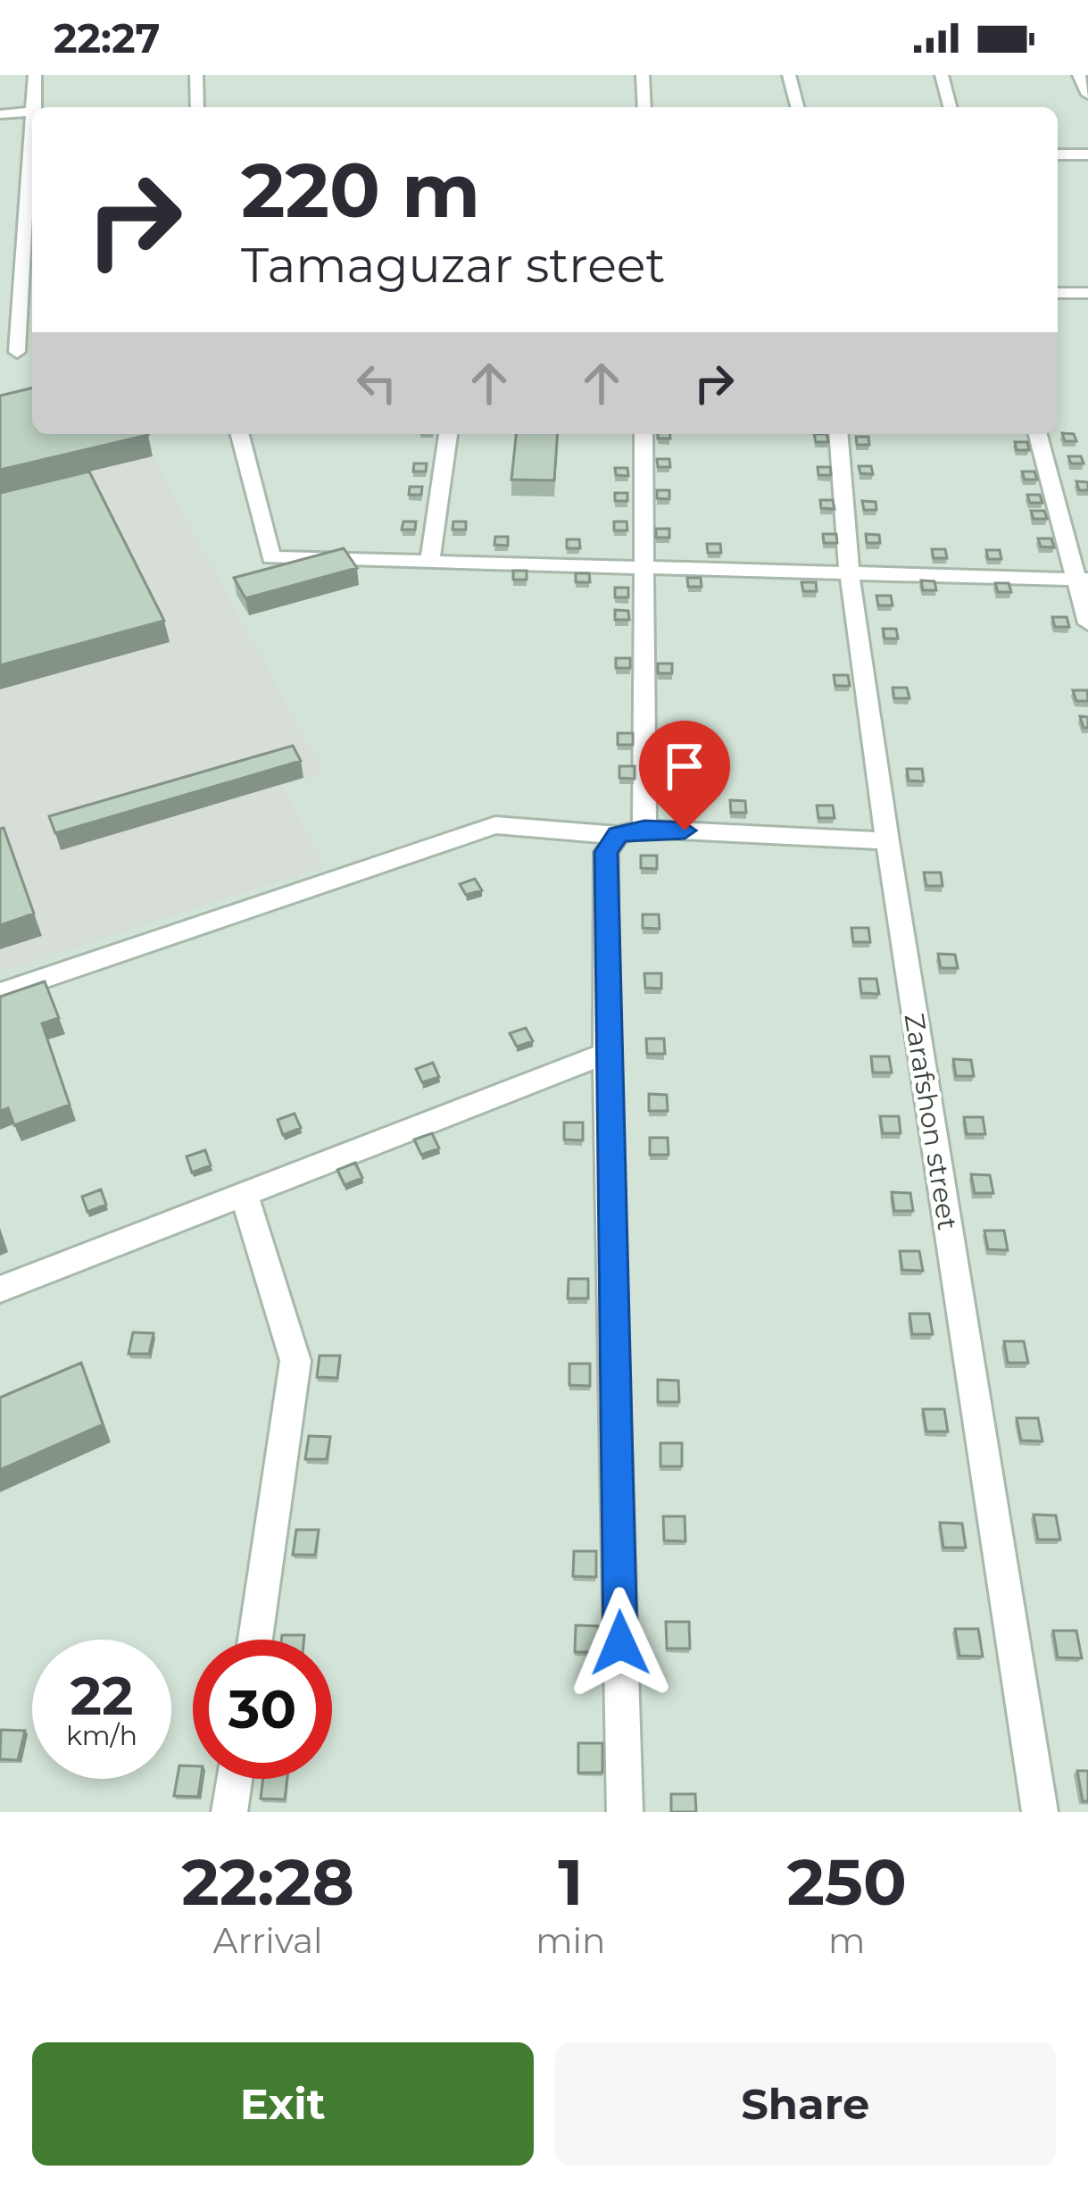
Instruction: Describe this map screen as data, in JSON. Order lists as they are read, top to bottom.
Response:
{
  "streets": {
    "street": ["Zarafshon street"]
  },
  "page": {
    "status": "22:27",
    "turn": ["220 m", "Tamaguzar street"],
    "speed": "22 km/h",
    "limit": "30",
    "eta": [
      "22:28",
      "Arrival",
      "1",
      "min",
      "250",
      "m"
    ],
    "buttons": ["Exit", "Share"]
  }
}
